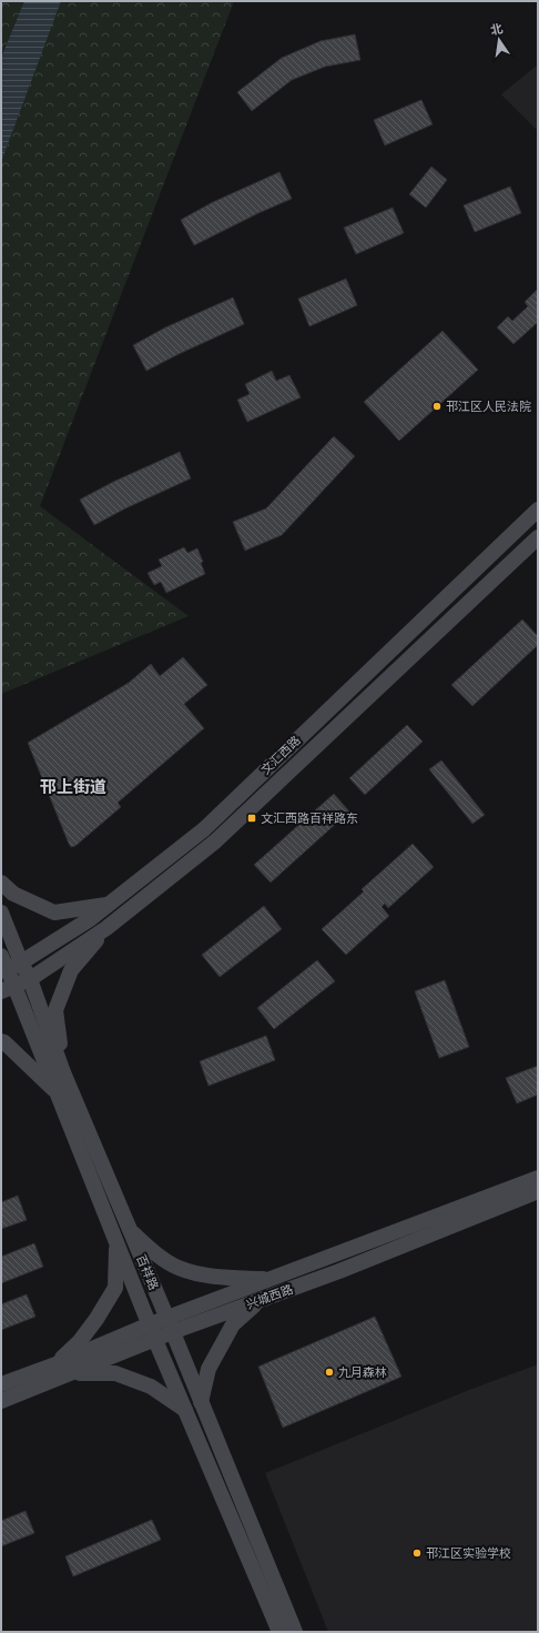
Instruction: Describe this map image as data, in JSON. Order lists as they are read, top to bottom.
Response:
{
  "streets": {
    "street": ["文汇西路", "百祥路", "兴城西路"]
  },
  "crossings": [
    ["文汇西路", "百祥路"],
    ["百祥路", "兴城西路"]
  ],
  "districts": ["邗上街道"],
  "places": {
    "other": ["邗江区人民法院", "九月森林", "邗江区实验学校"],
    "transit": ["文汇西路百祥路东"]
  },
  "north": "top"
}
